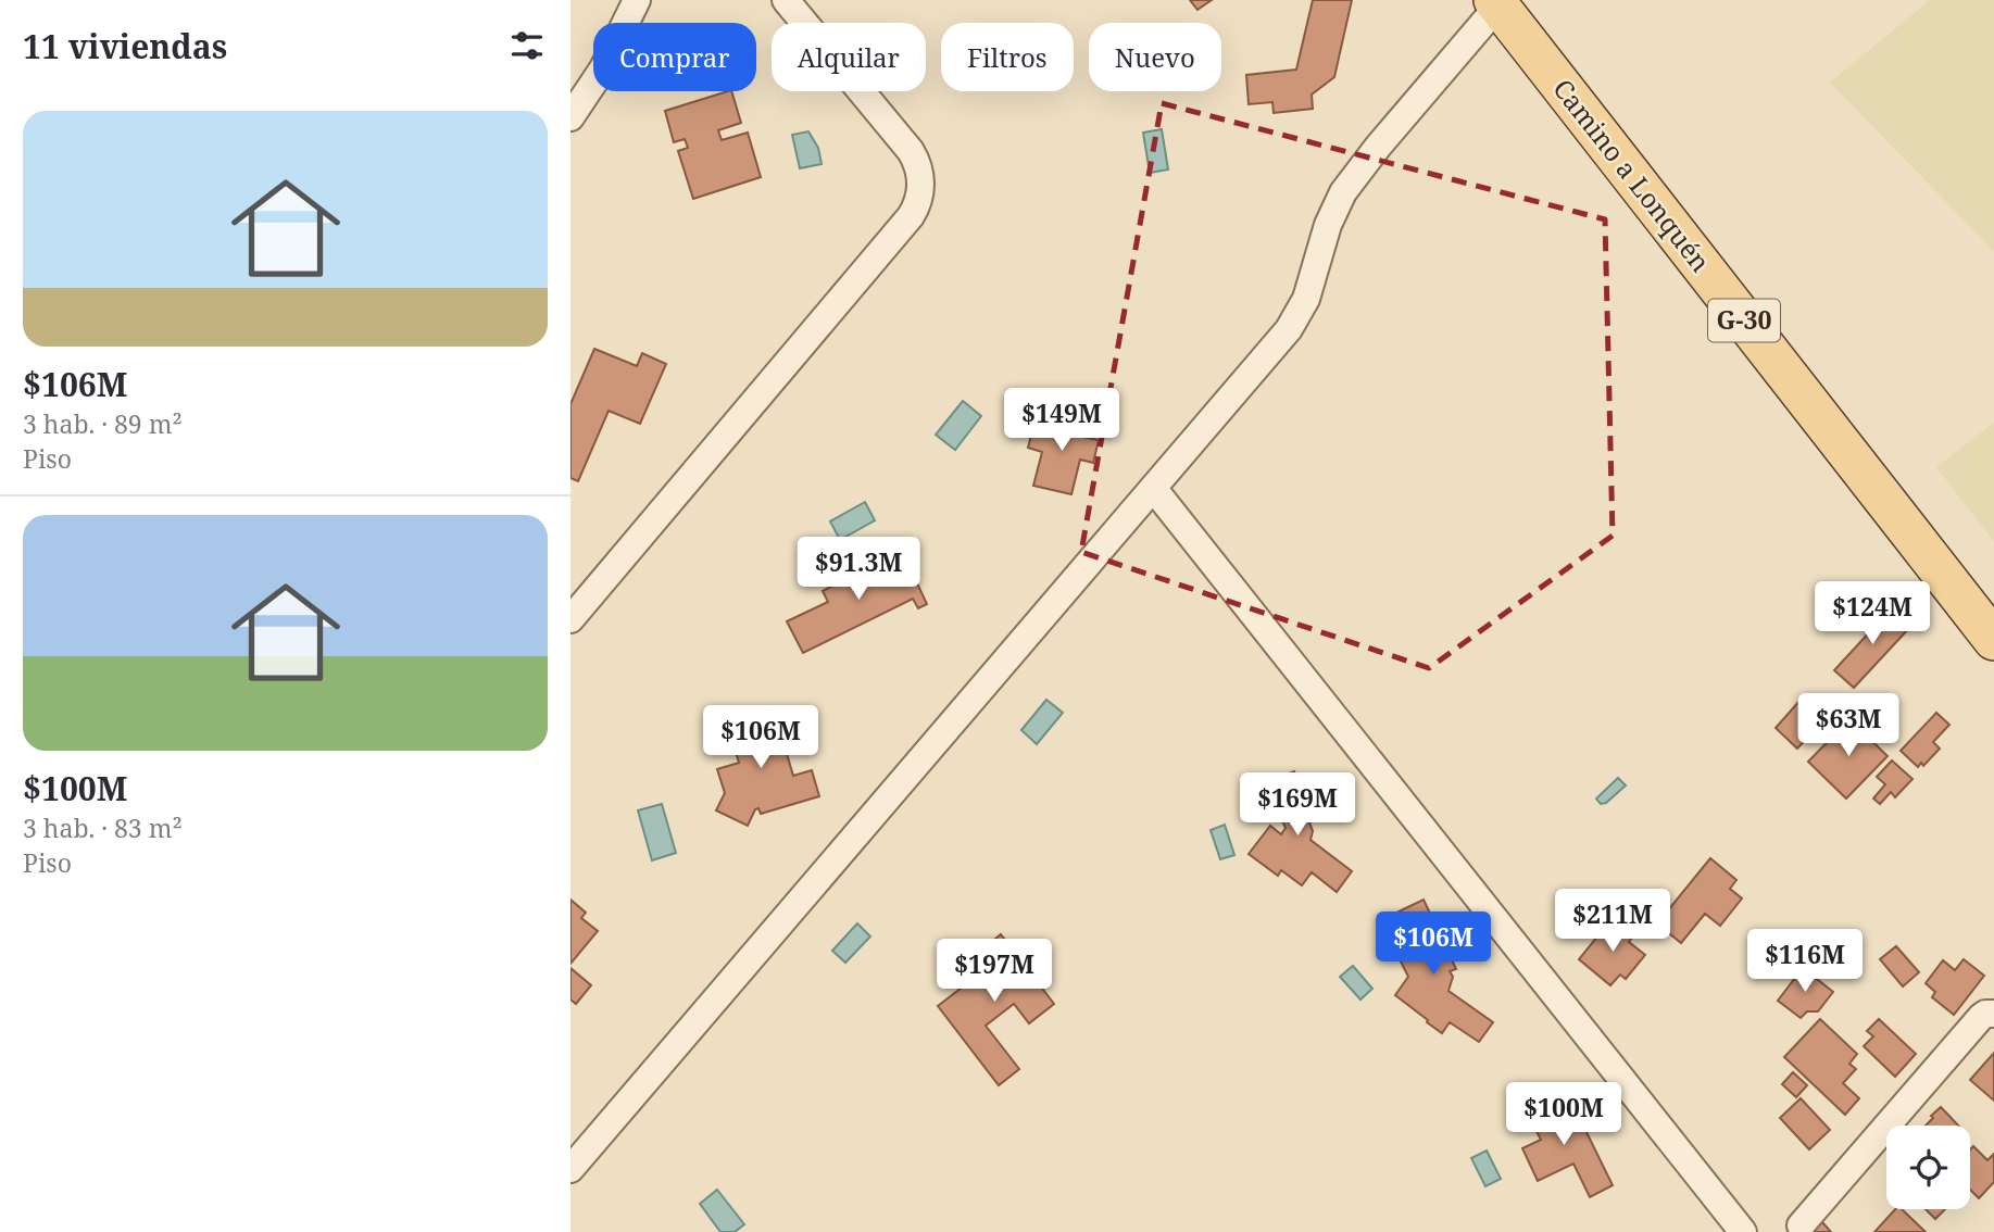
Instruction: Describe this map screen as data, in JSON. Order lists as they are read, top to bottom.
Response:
{
  "streets": {
    "main road": ["Camino a Lonquén", "G-30"]
  },
  "page": {
    "heading": "11 viviendas",
    "chip": [
      "Comprar",
      "Alquilar",
      "Filtros",
      "Nuevo"
    ],
    "list": [
      {
        "name": "$106M",
        "note": "3 hab. · 89 m² · Piso"
      },
      {
        "name": "$100M",
        "note": "3 hab. · 83 m² · Piso"
      }
    ],
    "price": [
      "$149M",
      "$91.3M",
      "$124M",
      "$63M",
      "$106M",
      "$169M",
      "$211M",
      "$106M",
      "$116M",
      "$197M",
      "$100M"
    ]
  }
}
